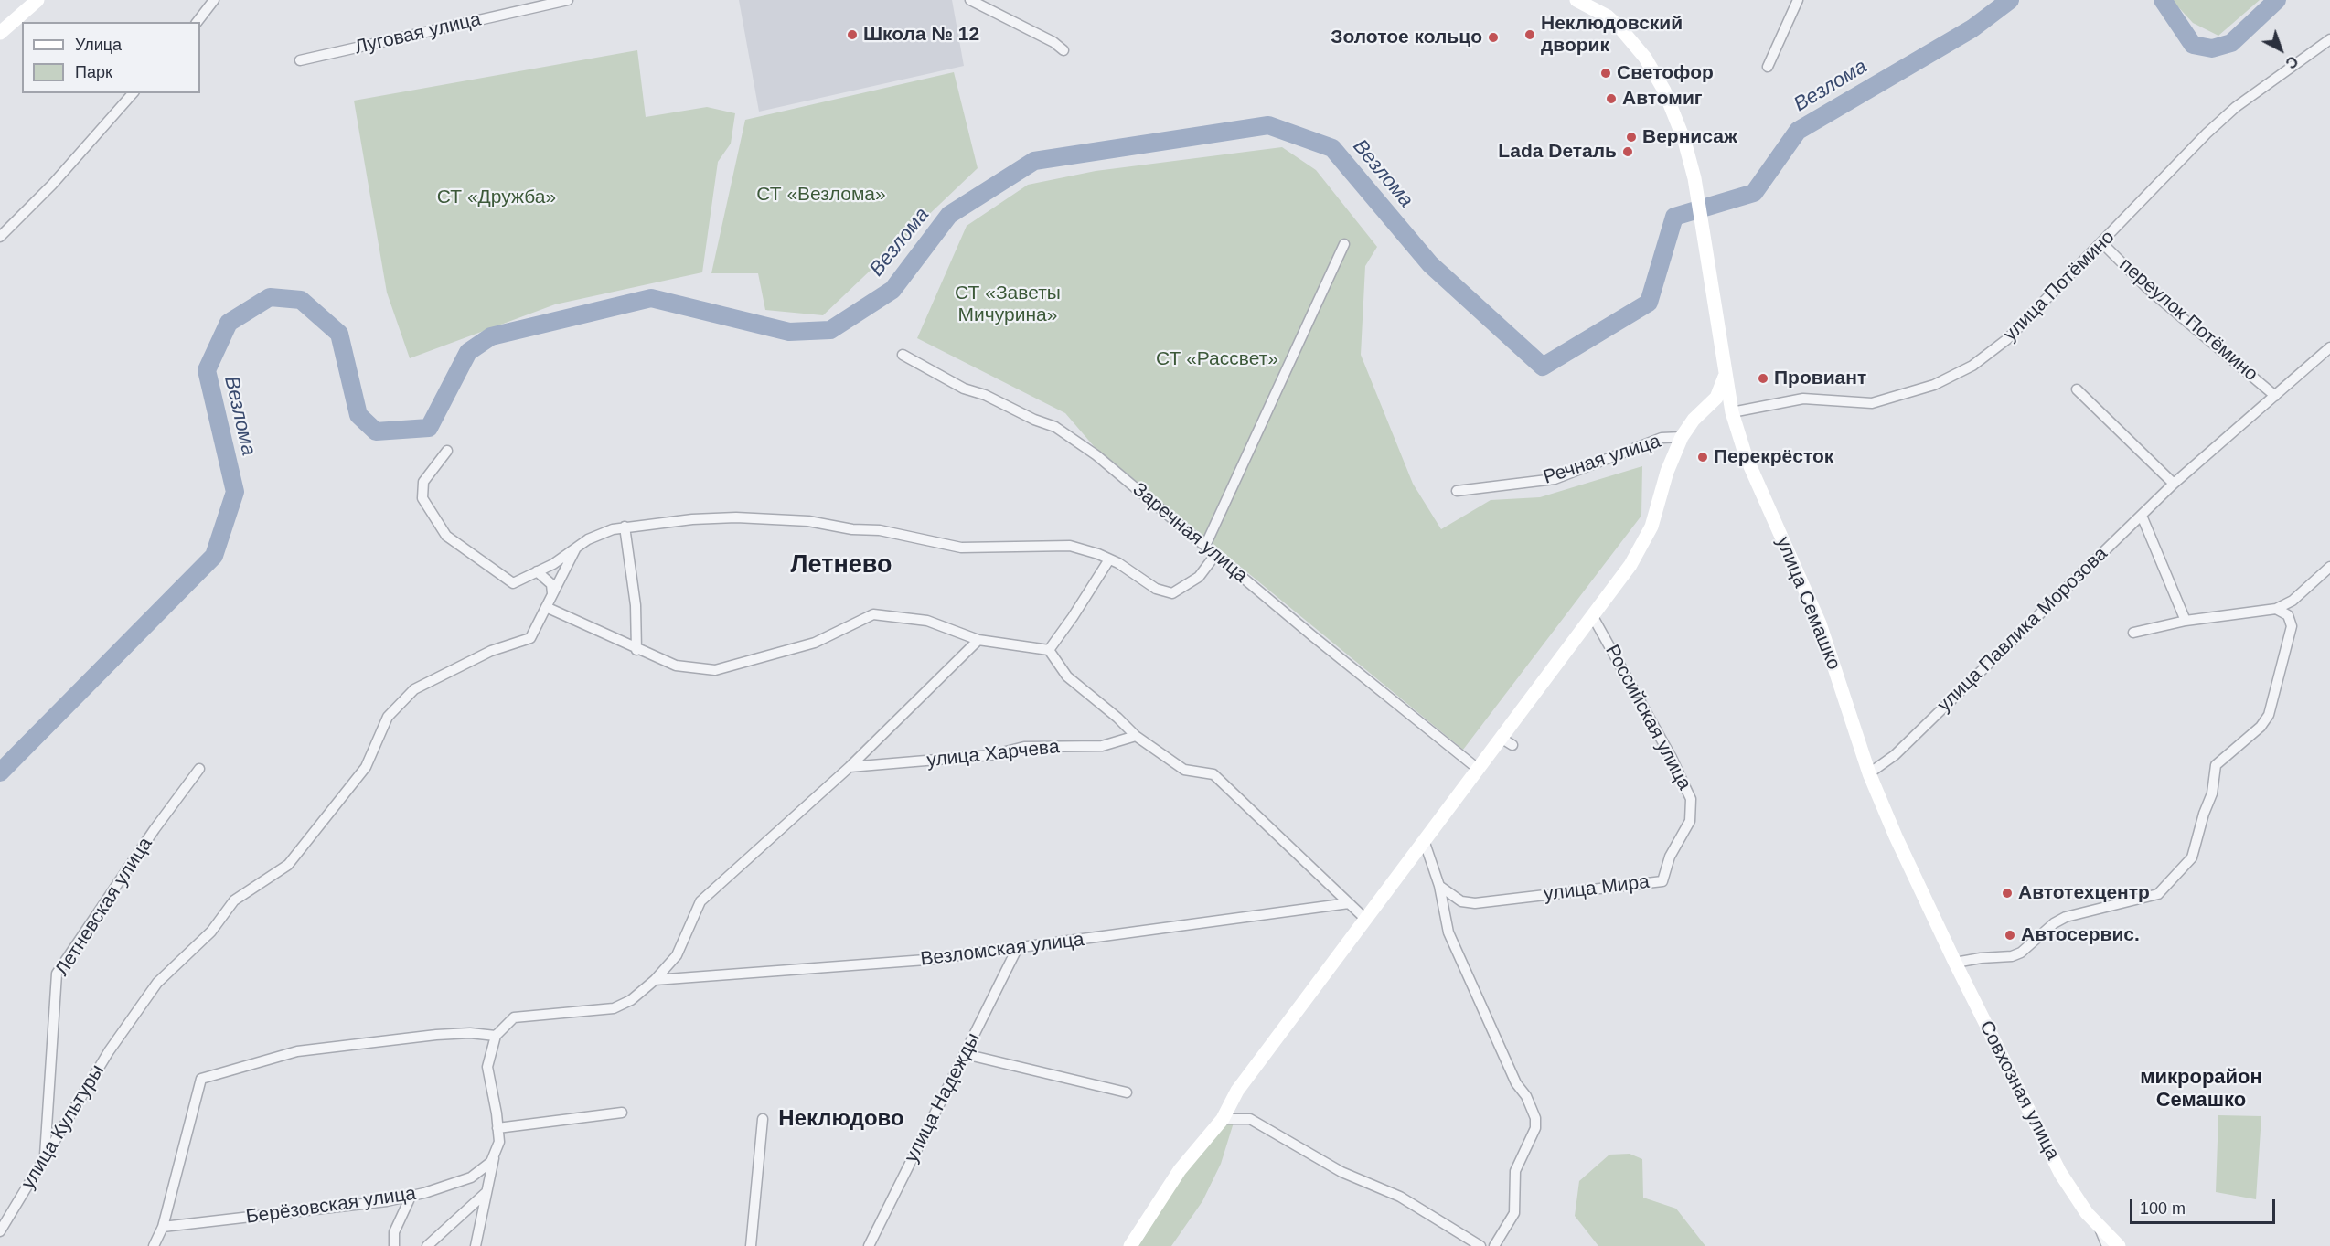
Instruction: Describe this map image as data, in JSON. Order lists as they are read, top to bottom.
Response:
{
  "streets": {
    "main road": ["улица Семашко", "Совхозная улица"],
    "street": [
      "Луговая улица",
      "улица Потёмино",
      "переулок Потёмино",
      "Речная улица",
      "Заречная улица",
      "улица Павлика Морозова",
      "Российская улица",
      "улица Харчева",
      "улица Мира",
      "Летневская улица",
      "Везломская улица",
      "улица Надежды",
      "улица Культуры",
      "Берёзовская улица"
    ]
  },
  "crossings": [
    ["улица Потёмино", "переулок Потёмино"],
    ["улица Потёмино", "улица Семашко"],
    ["переулок Потёмино", "улица Павлика Морозова"],
    ["улица Семашко", "улица Павлика Морозова"],
    ["улица Семашко", "Совхозная улица"],
    ["Российская улица", "улица Мира"],
    ["Летневская улица", "улица Культуры"],
    ["Везломская улица", "улица Надежды"]
  ],
  "districts": ["Летнево", "микрорайон Семашко", "Неклюдово"],
  "water": ["Везлома"],
  "parks": [
    "СТ «Везлома»",
    "СТ «Дружба»",
    "СТ «Заветы Мичурина»",
    "СТ «Рассвет»"
  ],
  "places": [
    "Школа № 12",
    "Неклюдовский дворик",
    "Золотое кольцо",
    "Светофор",
    "Автомиг",
    "Вернисаж",
    "Lada Dеталь",
    "Провиант",
    "Перекрёсток",
    "Автотехцентр",
    "Автосервис."
  ],
  "legend": ["Улица", "Парк"],
  "scale_bar": "100 m",
  "north": "bottom right"
}
